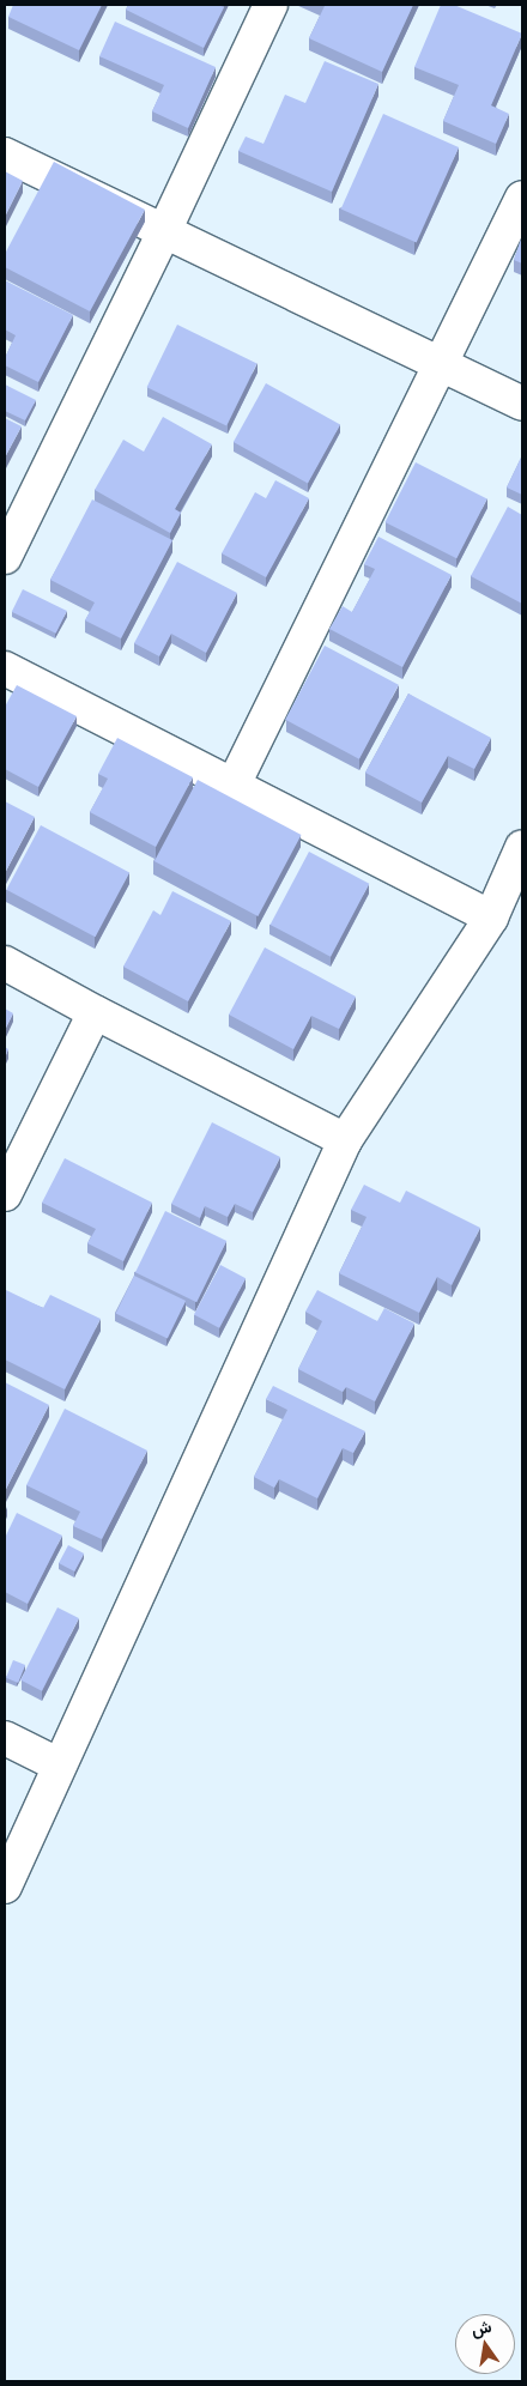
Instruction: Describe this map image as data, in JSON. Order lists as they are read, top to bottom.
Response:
{
  "north": "top"
}
